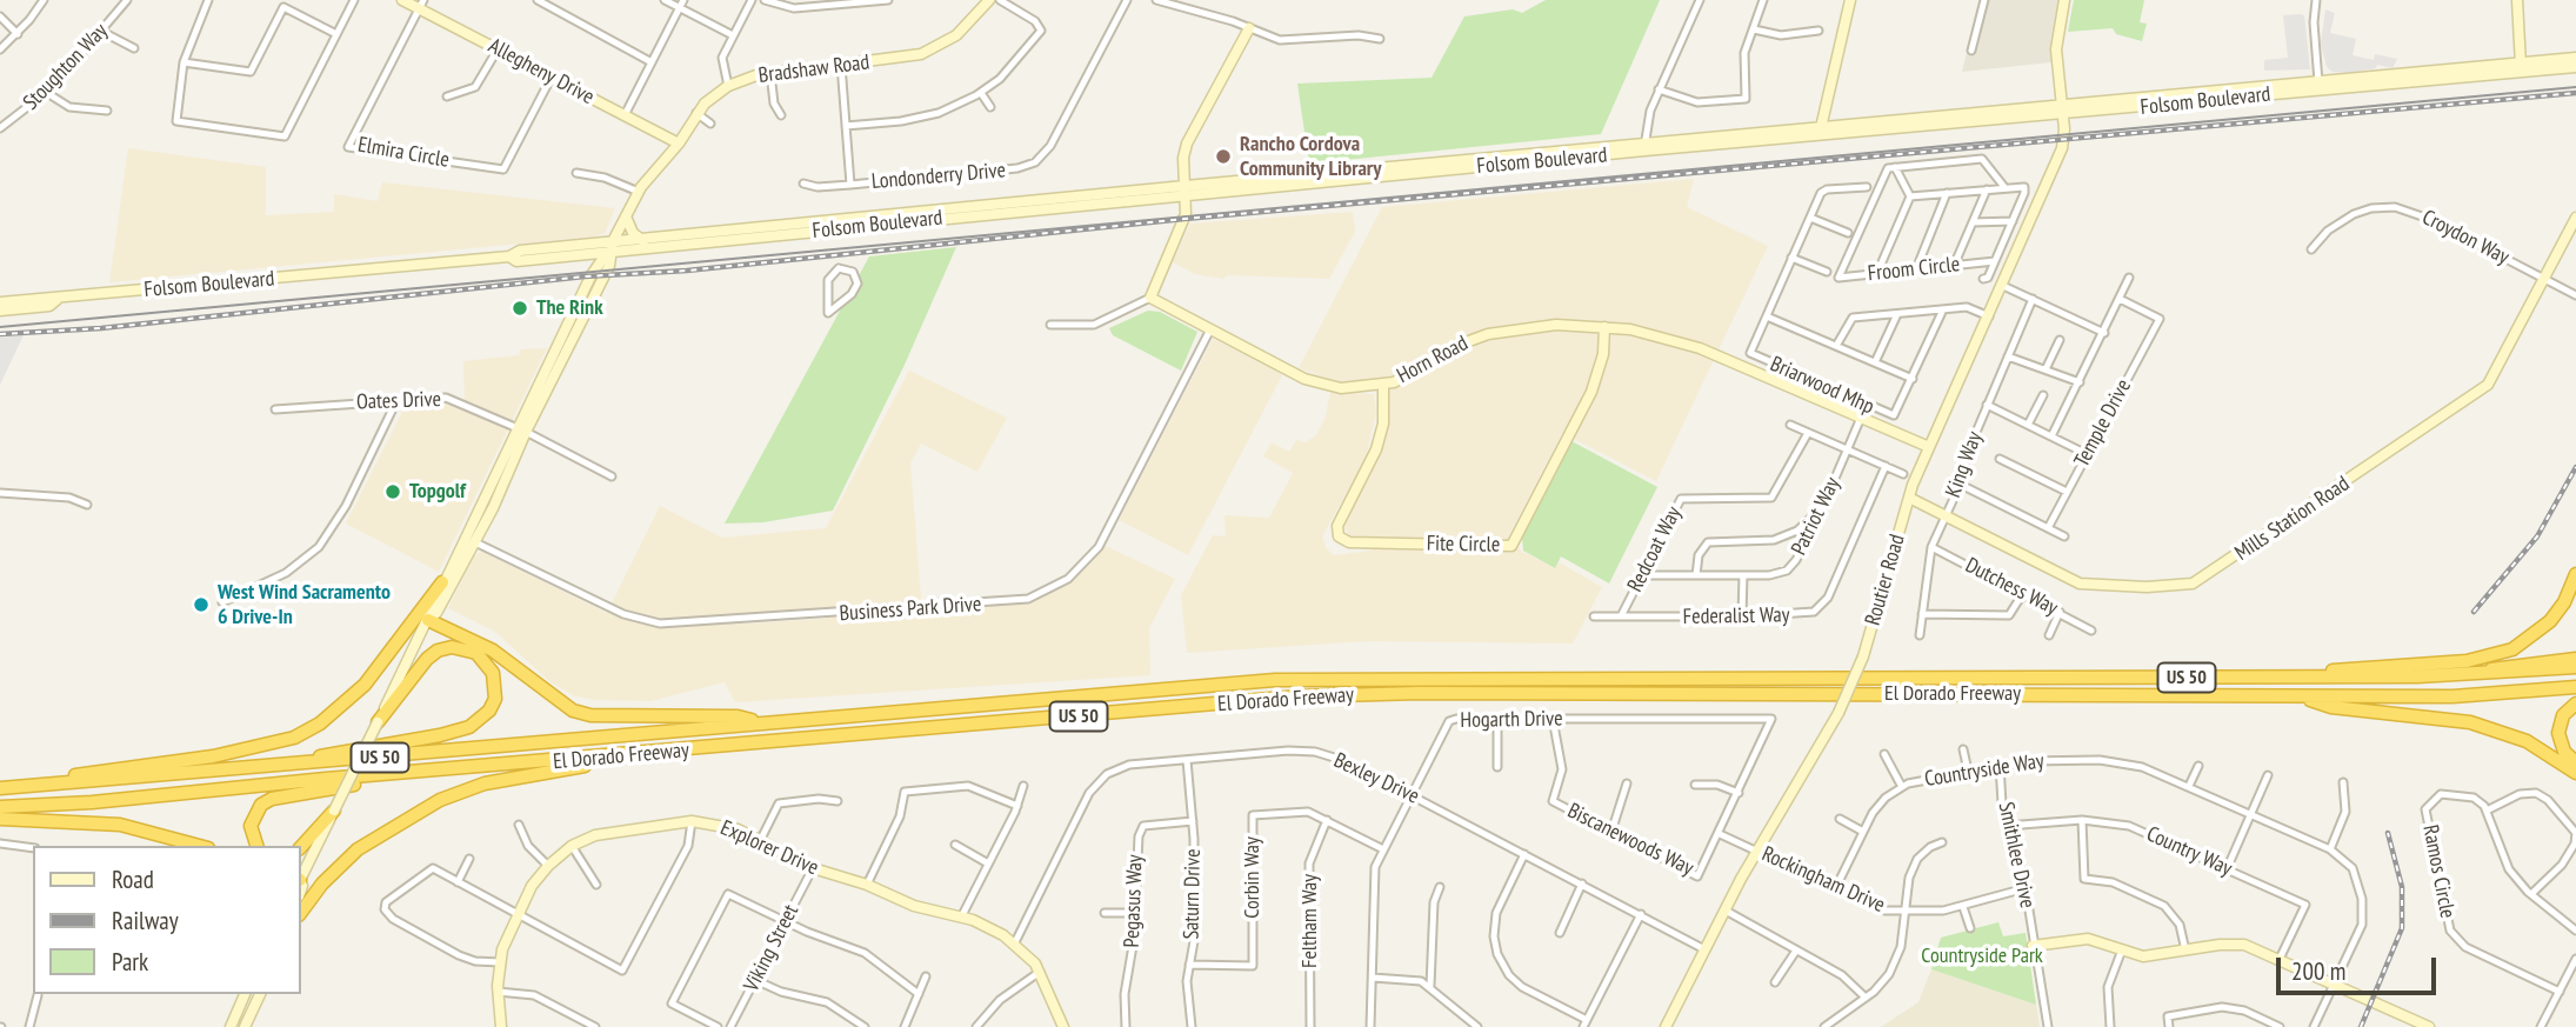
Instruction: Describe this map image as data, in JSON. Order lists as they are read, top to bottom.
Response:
{
  "streets": {
    "highway": ["US 50", "El Dorado Freeway"],
    "main road": [
      "Bradshaw Road",
      "Allegheny Drive",
      "Folsom Boulevard",
      "Horn Road",
      "Mills Station Road",
      "Fite Circle",
      "Routier Road",
      "Explorer Drive"
    ],
    "street": [
      "Stoughton Way",
      "Elmira Circle",
      "Londonderry Drive",
      "Croydon Way",
      "Froom Circle",
      "Briarwood Mhp",
      "Oates Drive",
      "Temple Drive",
      "King Way",
      "Patriot Way",
      "Redcoat Way",
      "Dutchess Way",
      "Business Park Drive",
      "Federalist Way",
      "Hogarth Drive",
      "Countryside Way",
      "Bexley Drive",
      "Biscanewoods Way",
      "Country Way",
      "Smithlee Drive",
      "Ramos Circle",
      "Corbin Way",
      "Rockingham Drive",
      "Saturn Drive",
      "Pegasus Way",
      "Feltham Way",
      "Viking Street"
    ]
  },
  "crossings": [
    ["Bradshaw Road", "Allegheny Drive"],
    ["Bradshaw Road", "Folsom Boulevard"],
    ["Bradshaw Road", "Oates Drive"],
    ["Bradshaw Road", "Business Park Drive"],
    ["Allegheny Drive", "Elmira Circle"],
    ["Folsom Boulevard", "Routier Road"],
    ["Croydon Way", "Mills Station Road"],
    ["Horn Road", "Patriot Way"],
    ["Horn Road", "Fite Circle"],
    ["Horn Road", "Routier Road"],
    ["Horn Road", "Business Park Drive"],
    ["Briarwood Mhp", "Routier Road"],
    ["King Way", "Mills Station Road"],
    ["King Way", "Dutchess Way"],
    ["Patriot Way", "Redcoat Way"],
    ["Mills Station Road", "Routier Road"],
    ["Redcoat Way", "Federalist Way"],
    ["Routier Road", "Bexley Drive"],
    ["Routier Road", "Rockingham Drive"],
    ["Hogarth Drive", "Bexley Drive"],
    ["Hogarth Drive", "Biscanewoods Way"],
    ["Hogarth Drive", "Corbin Way"],
    ["Hogarth Drive", "Rockingham Drive"],
    ["Countryside Way", "Smithlee Drive"],
    ["Countryside Way", "Rockingham Drive"],
    ["Bexley Drive", "Explorer Drive"],
    ["Bexley Drive", "Saturn Drive"],
    ["Biscanewoods Way", "Rockingham Drive"],
    ["Explorer Drive", "Viking Street"],
    ["Country Way", "Smithlee Drive"],
    ["Smithlee Drive", "Rockingham Drive"],
    ["Corbin Way", "Saturn Drive"],
    ["Corbin Way", "Feltham Way"],
    ["Saturn Drive", "Pegasus Way"]
  ],
  "parks": ["Countryside Park"],
  "places": [
    "Rancho Cordova Community Library",
    "The Rink",
    "Topgolf",
    "West Wind Sacramento 6 Drive-In"
  ],
  "legend": ["Road", "Railway", "Park"],
  "scale_bar": "200 m"
}
